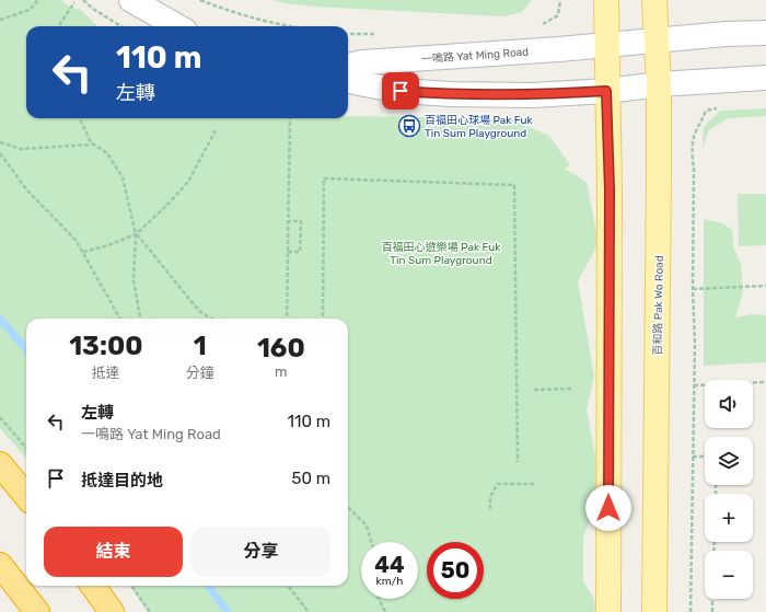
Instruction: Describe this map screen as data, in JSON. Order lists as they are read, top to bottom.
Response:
{
  "streets": {
    "main road": ["百和路 Pak Wo Road"],
    "street": ["一鳴路 Yat Ming Road"]
  },
  "crossings": [
    ["一鳴路 Yat Ming Road", "百和路 Pak Wo Road"]
  ],
  "parks": ["百福田心遊樂場 Pak Fuk Tin Sum Playground"],
  "places": {
    "bus stop": ["百福田心球場 Pak Fuk Tin Sum Playground"]
  },
  "page": {
    "turn": ["110 m", "左轉"],
    "eta": [
      "13:00",
      "抵達",
      "1",
      "分鐘",
      "160",
      "m"
    ],
    "map_buttons": ["+", "−"],
    "list": [
      {
        "name": "左轉",
        "note": "一鳴路 Yat Ming Road",
        "value": "110 m"
      },
      {
        "name": "抵達目的地",
        "value": "50 m"
      }
    ],
    "buttons": ["結束", "分享"],
    "speed": "44 km/h",
    "limit": "50"
  }
}
